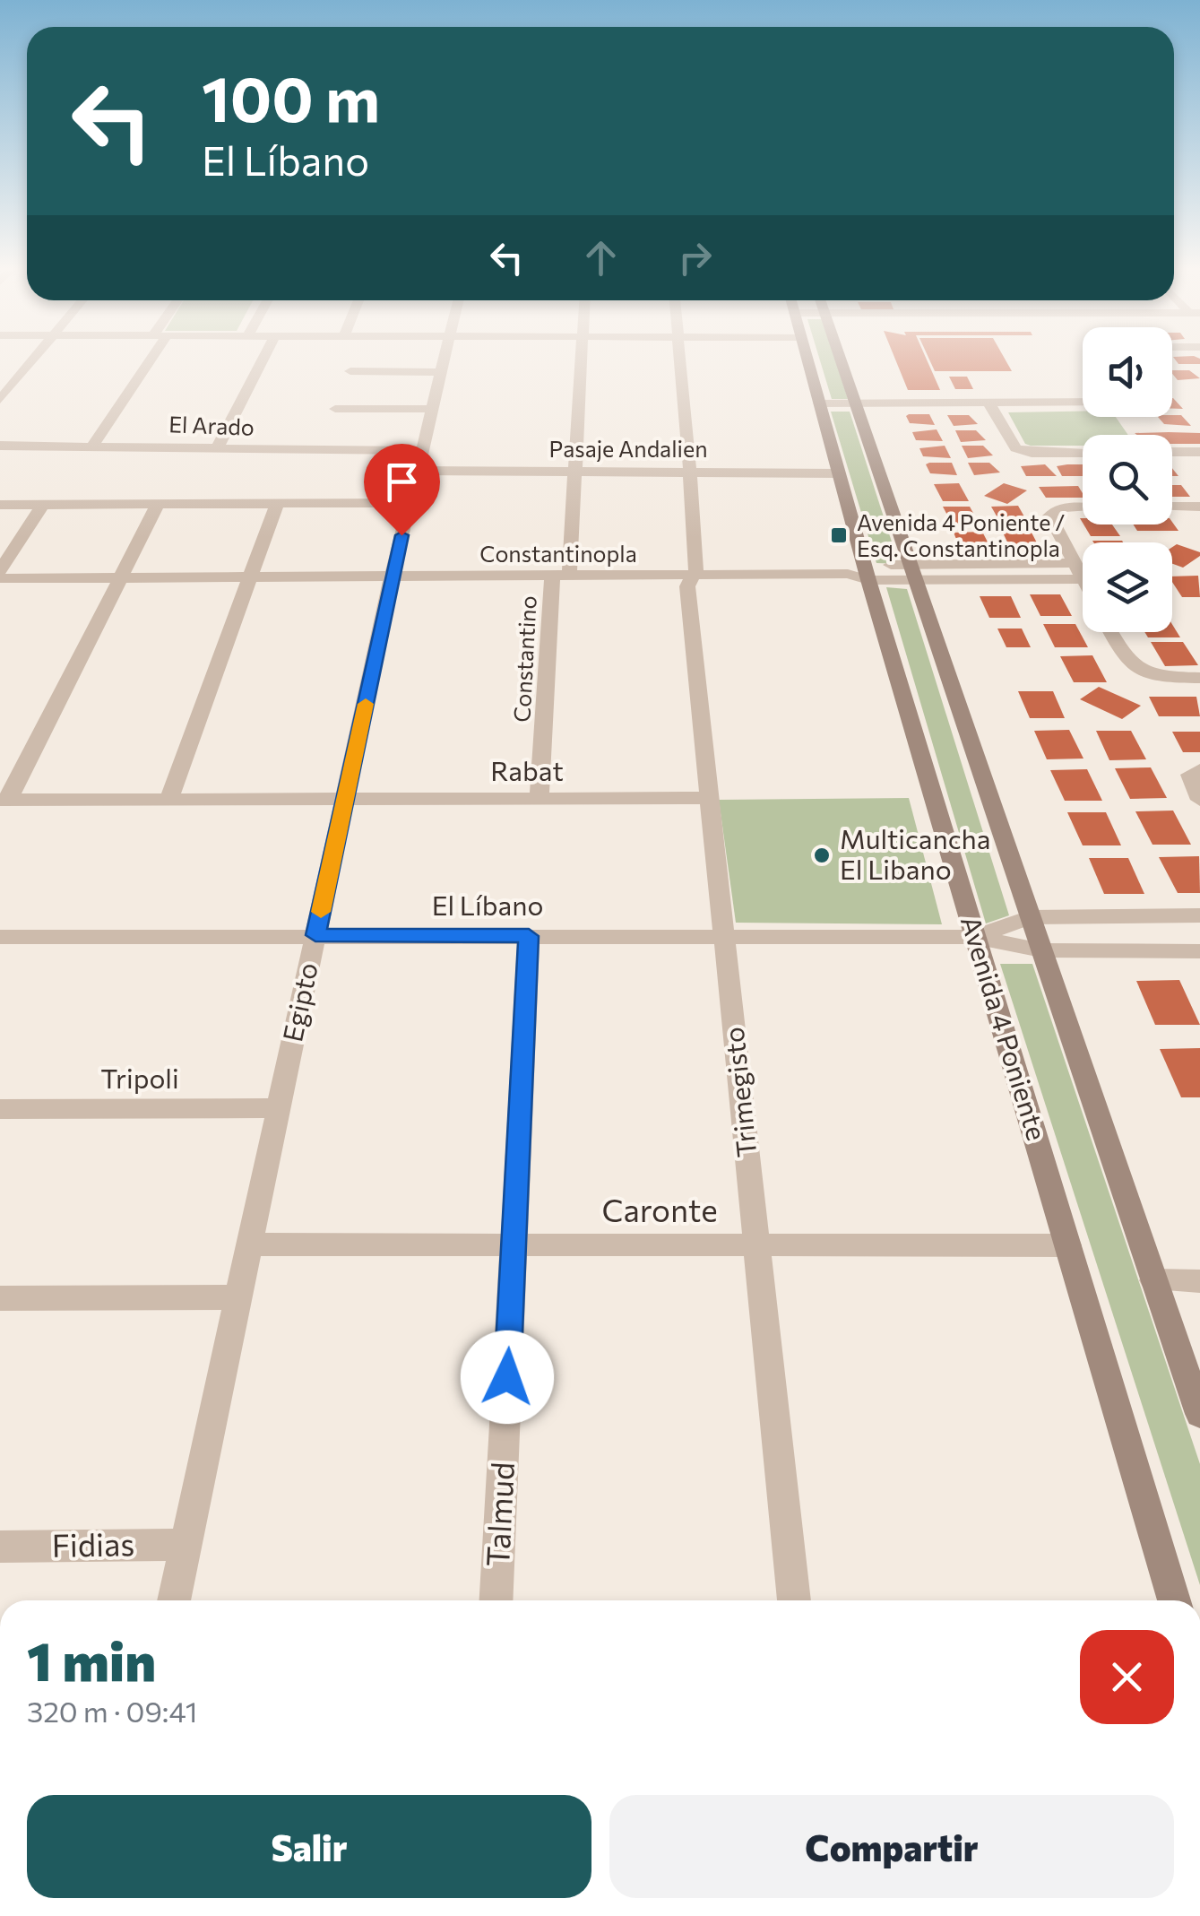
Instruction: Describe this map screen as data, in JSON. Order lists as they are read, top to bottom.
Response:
{
  "streets": {
    "street": [
      "El Arado",
      "Pasaje Andalien",
      "Constantinopla",
      "Constantino",
      "Rabat",
      "El Líbano",
      "Egipto",
      "Avenida 4 Poniente",
      "Tripoli",
      "Trimegisto",
      "Caronte",
      "Talmud",
      "Fidias"
    ]
  },
  "crossings": [
    ["El Arado", "Egipto"],
    ["Pasaje Andalien", "Constantino"],
    ["Pasaje Andalien", "Egipto"],
    ["Pasaje Andalien", "Avenida 4 Poniente"],
    ["Pasaje Andalien", "Trimegisto"],
    ["Constantinopla", "Constantino"],
    ["Constantinopla", "Egipto"],
    ["Constantinopla", "Avenida 4 Poniente"],
    ["Constantinopla", "Trimegisto"],
    ["Constantino", "Rabat"],
    ["Rabat", "Egipto"],
    ["Rabat", "Trimegisto"],
    ["El Líbano", "Egipto"],
    ["El Líbano", "Avenida 4 Poniente"],
    ["El Líbano", "Trimegisto"],
    ["El Líbano", "Talmud"],
    ["Egipto", "Tripoli"],
    ["Egipto", "Caronte"],
    ["Egipto", "Fidias"],
    ["Avenida 4 Poniente", "Caronte"],
    ["Trimegisto", "Caronte"],
    ["Caronte", "Talmud"]
  ],
  "places": {
    "transit": ["Avenida 4 Poniente / Esq. Constantinopla"],
    "other": ["Multicancha El Libano"]
  },
  "page": {
    "turn": ["100 m", "El Líbano"],
    "heading": ["1 min", "320 m · 09:41"],
    "buttons": ["Salir", "Compartir"]
  }
}
